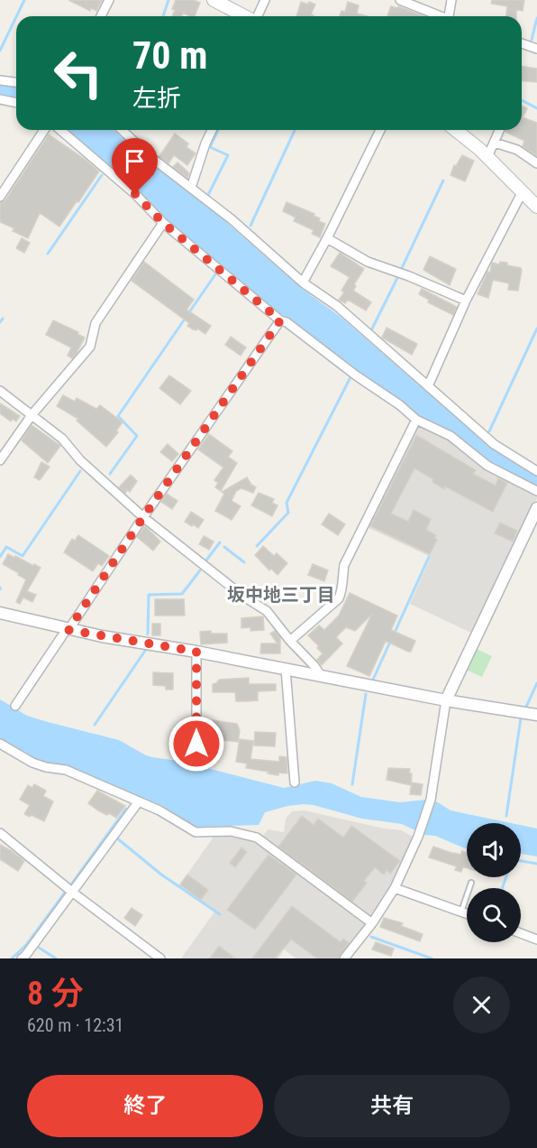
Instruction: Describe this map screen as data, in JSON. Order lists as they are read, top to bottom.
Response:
{
  "districts": ["坂中地三丁目"],
  "page": {
    "turn": ["70 m", "左折"],
    "heading": ["8 分", "620 m · 12:31"],
    "buttons": ["終了", "共有"]
  }
}
